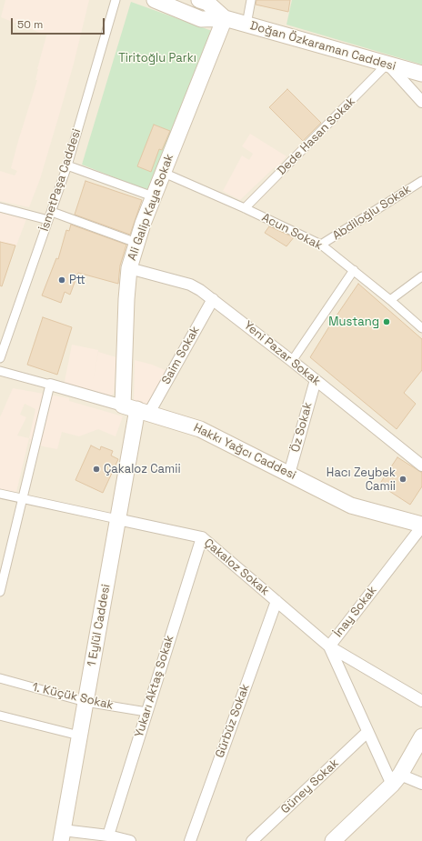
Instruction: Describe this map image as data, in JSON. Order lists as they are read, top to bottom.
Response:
{
  "streets": {
    "main road": [
      "Doğan Özkaraman Caddesi",
      "Ali Galip Kaya Sokak",
      "Hakkı Yağcı Caddesi",
      "1 Eylül Caddesi"
    ],
    "street": [
      "Dede Hasan Sokak",
      "İsmetPaşa Caddesi",
      "Abdiloğlu Sokak",
      "Acun Sokak",
      "Yeni Pazar Sokak",
      "Saim Sokak",
      "Öz Sokak",
      "Çakaloz Sokak",
      "İnay Sokak",
      "Yukarı Aktaş Sokak",
      "1. Küçük Sokak",
      "Gürbüz Sokak",
      "Güney Sokak"
    ]
  },
  "crossings": [
    ["Doğan Özkaraman Caddesi", "Dede Hasan Sokak"],
    ["Doğan Özkaraman Caddesi", "Ali Galip Kaya Sokak"],
    ["Dede Hasan Sokak", "Acun Sokak"],
    ["Ali Galip Kaya Sokak", "Acun Sokak"],
    ["Ali Galip Kaya Sokak", "Yeni Pazar Sokak"],
    ["Ali Galip Kaya Sokak", "Saim Sokak"],
    ["Ali Galip Kaya Sokak", "Hakkı Yağcı Caddesi"],
    ["Ali Galip Kaya Sokak", "1 Eylül Caddesi"],
    ["Abdiloğlu Sokak", "Acun Sokak"],
    ["Yeni Pazar Sokak", "Saim Sokak"],
    ["Yeni Pazar Sokak", "Öz Sokak"],
    ["Saim Sokak", "Hakkı Yağcı Caddesi"],
    ["Saim Sokak", "1 Eylül Caddesi"],
    ["Öz Sokak", "Hakkı Yağcı Caddesi"],
    ["Hakkı Yağcı Caddesi", "İnay Sokak"],
    ["Hakkı Yağcı Caddesi", "1 Eylül Caddesi"],
    ["Çakaloz Sokak", "İnay Sokak"],
    ["Çakaloz Sokak", "1 Eylül Caddesi"],
    ["Çakaloz Sokak", "Yukarı Aktaş Sokak"],
    ["Çakaloz Sokak", "Gürbüz Sokak"],
    ["İnay Sokak", "Güney Sokak"],
    ["1 Eylül Caddesi", "1. Küçük Sokak"],
    ["Yukarı Aktaş Sokak", "1. Küçük Sokak"]
  ],
  "parks": ["Tiritoğlu Parkı"],
  "places": [
    "Ptt",
    "Mustang",
    "Çakaloz Camii",
    "Hacı Zeybek Camii"
  ],
  "scale_bar": "50 m"
}
